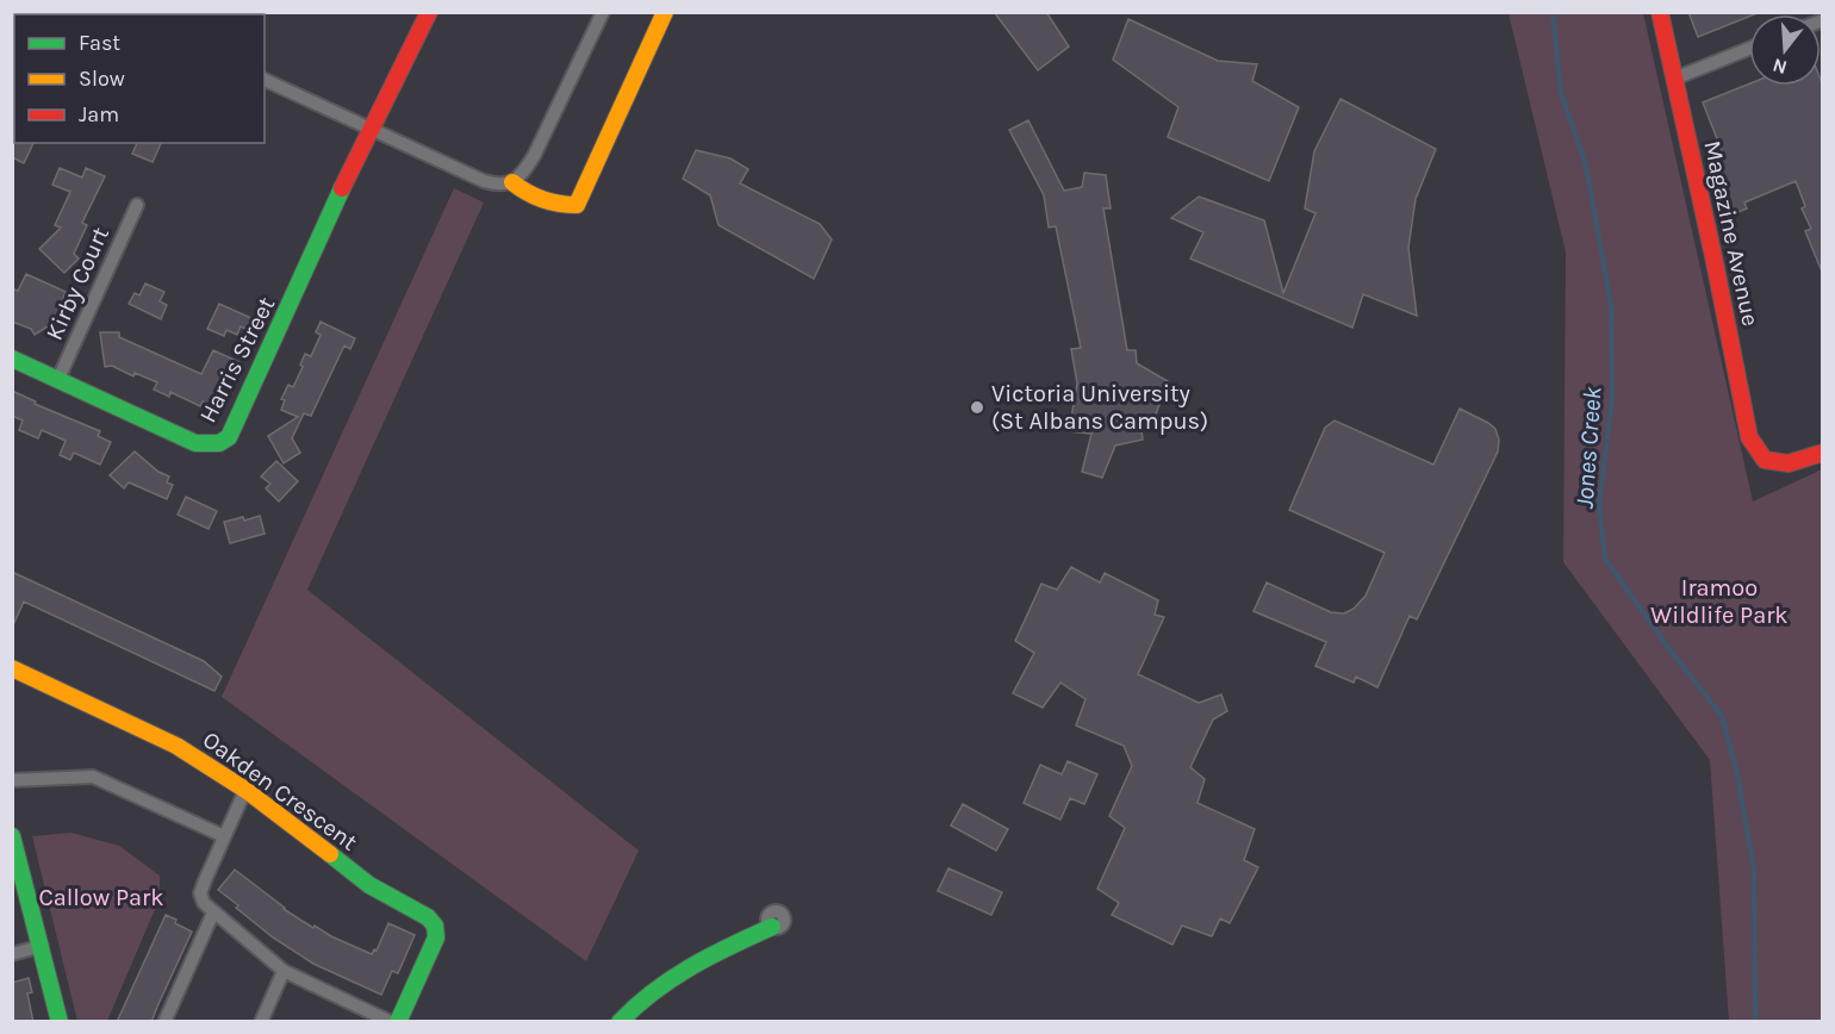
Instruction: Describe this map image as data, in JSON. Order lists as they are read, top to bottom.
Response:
{
  "streets": {
    "street": [
      "Magazine Avenue",
      "Kirby Court",
      "Harris Street",
      "Oakden Crescent"
    ]
  },
  "crossings": [
    ["Kirby Court", "Harris Street"]
  ],
  "water": ["Jones Creek"],
  "parks": ["Iramoo Wildlife Park", "Callow Park"],
  "places": ["Victoria University (St Albans Campus)"],
  "legend": ["Fast", "Slow", "Jam"],
  "north": "bottom"
}
